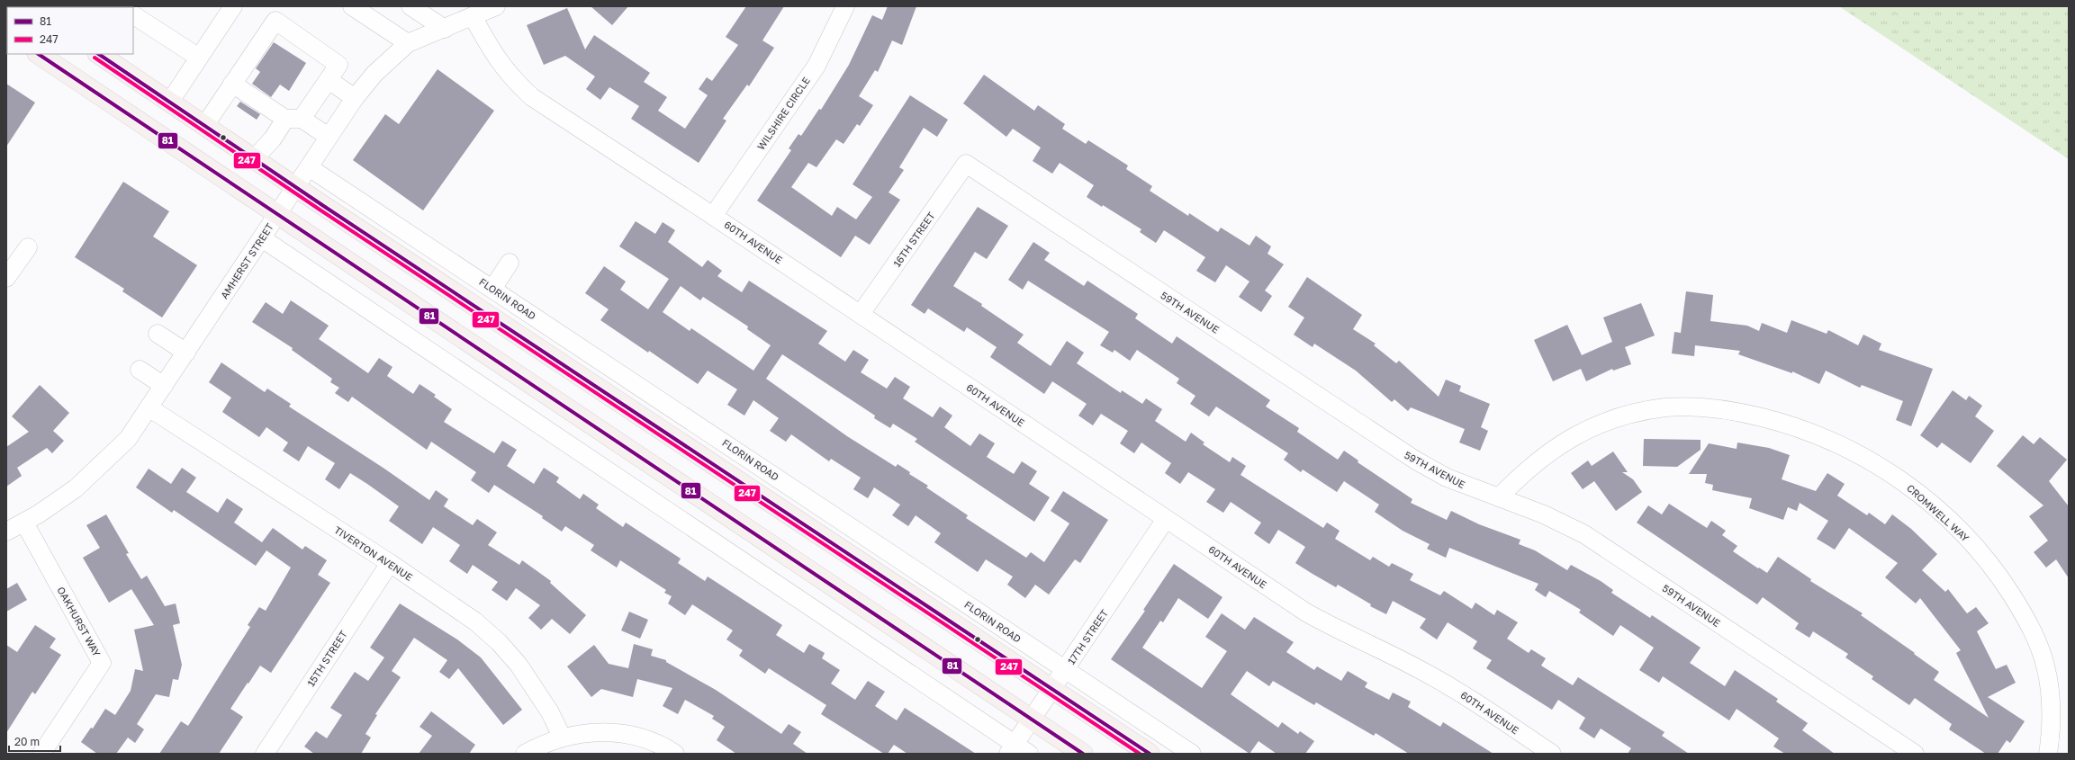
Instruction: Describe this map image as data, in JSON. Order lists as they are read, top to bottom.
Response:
{
  "streets": {
    "street": [
      "WILSHIRE CIRCLE",
      "16TH STREET",
      "60TH AVENUE",
      "AMHERST STREET",
      "FLORIN ROAD",
      "59TH AVENUE",
      "CROMWELL WAY",
      "TIVERTON AVENUE",
      "OAKHURST WAY",
      "17TH STREET",
      "15TH STREET"
    ]
  },
  "crossings": [
    ["WILSHIRE CIRCLE", "60TH AVENUE"],
    ["16TH STREET", "60TH AVENUE"],
    ["16TH STREET", "59TH AVENUE"],
    ["60TH AVENUE", "AMHERST STREET"],
    ["60TH AVENUE", "17TH STREET"],
    ["AMHERST STREET", "FLORIN ROAD"],
    ["AMHERST STREET", "TIVERTON AVENUE"],
    ["AMHERST STREET", "OAKHURST WAY"],
    ["FLORIN ROAD", "17TH STREET"],
    ["59TH AVENUE", "CROMWELL WAY"],
    ["TIVERTON AVENUE", "15TH STREET"]
  ],
  "lines": ["transit line 81", "transit line 247"],
  "legend": ["81", "247"],
  "scale_bar": "20 m"
}
